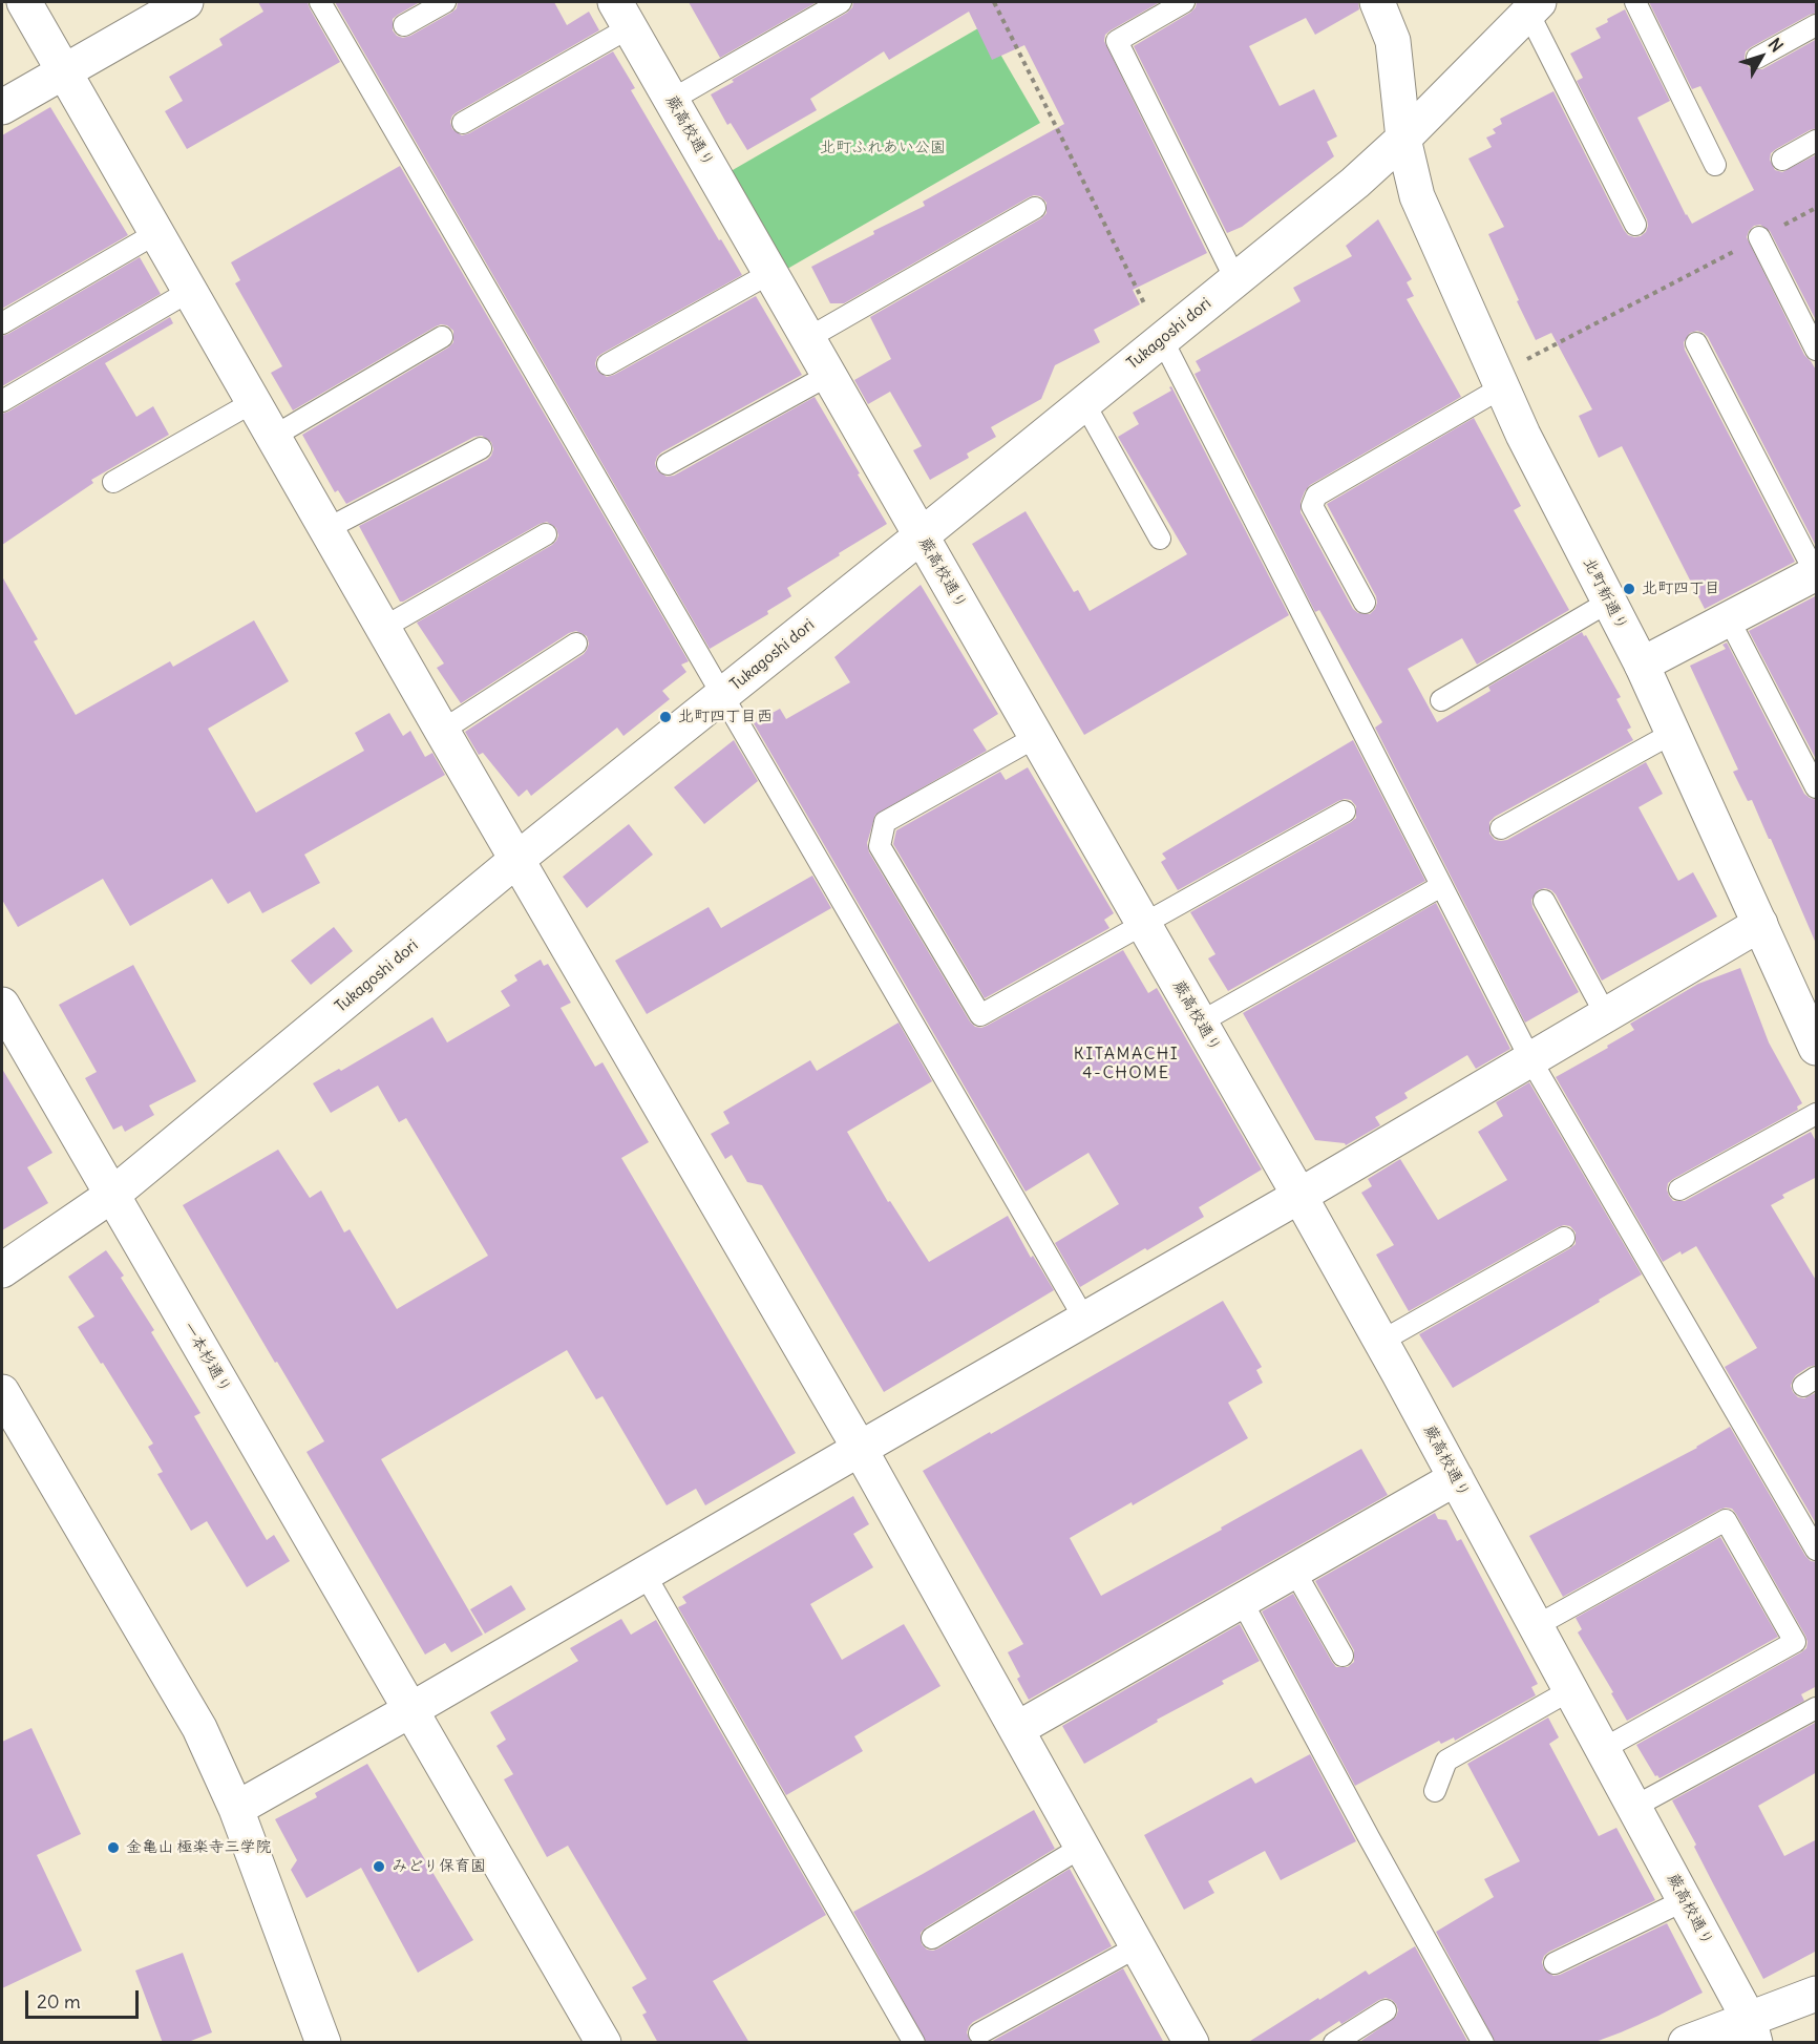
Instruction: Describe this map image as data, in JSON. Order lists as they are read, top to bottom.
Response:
{
  "streets": {
    "street": [
      "蕨高校通り",
      "Tukagoshi dori",
      "北町新通り",
      "一本杉通り"
    ]
  },
  "crossings": [
    ["蕨高校通り", "Tukagoshi dori"],
    ["Tukagoshi dori", "北町新通り"],
    ["Tukagoshi dori", "一本杉通り"]
  ],
  "districts": ["KITAMACHI 4-CHOME"],
  "parks": ["北町ふれあい公園"],
  "places": [
    "北町四丁目",
    "北町四丁目西",
    "金亀山 極楽寺三学院",
    "みどり保育園"
  ],
  "scale_bar": "20 m",
  "north": "top right"
}
